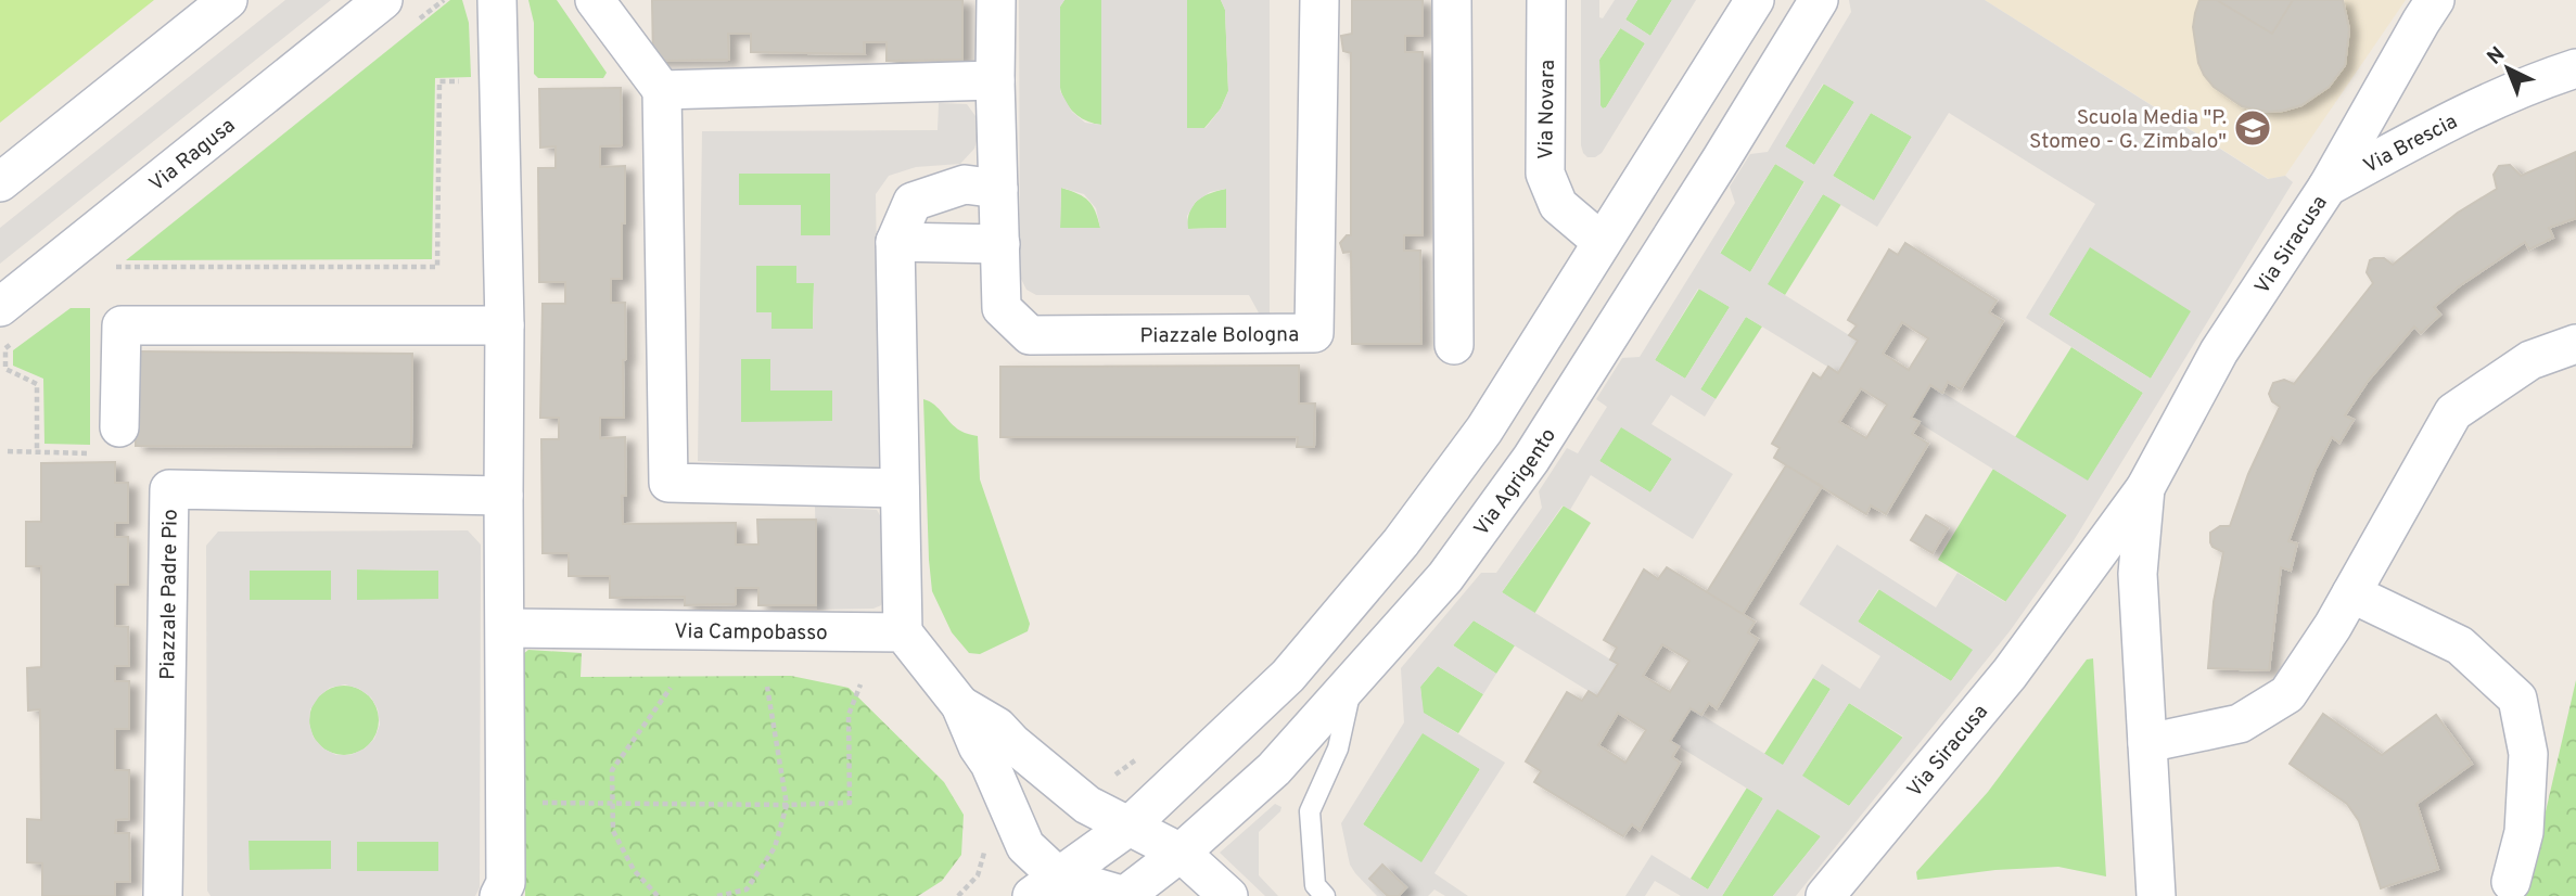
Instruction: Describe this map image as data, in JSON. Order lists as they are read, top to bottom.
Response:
{
  "streets": {
    "street": [
      "Via Novara",
      "Via Brescia",
      "Via Ragusa",
      "Via Siracusa",
      "Piazzale Bologna",
      "Via Agrigento",
      "Piazzale Padre Pio",
      "Via Campobasso"
    ]
  },
  "crossings": [
    ["Via Brescia", "Via Siracusa"]
  ],
  "places": {
    "school or university": ["Scuola Media \"P. Stomeo - G. Zimbalo\""]
  },
  "north": "top left"
}
